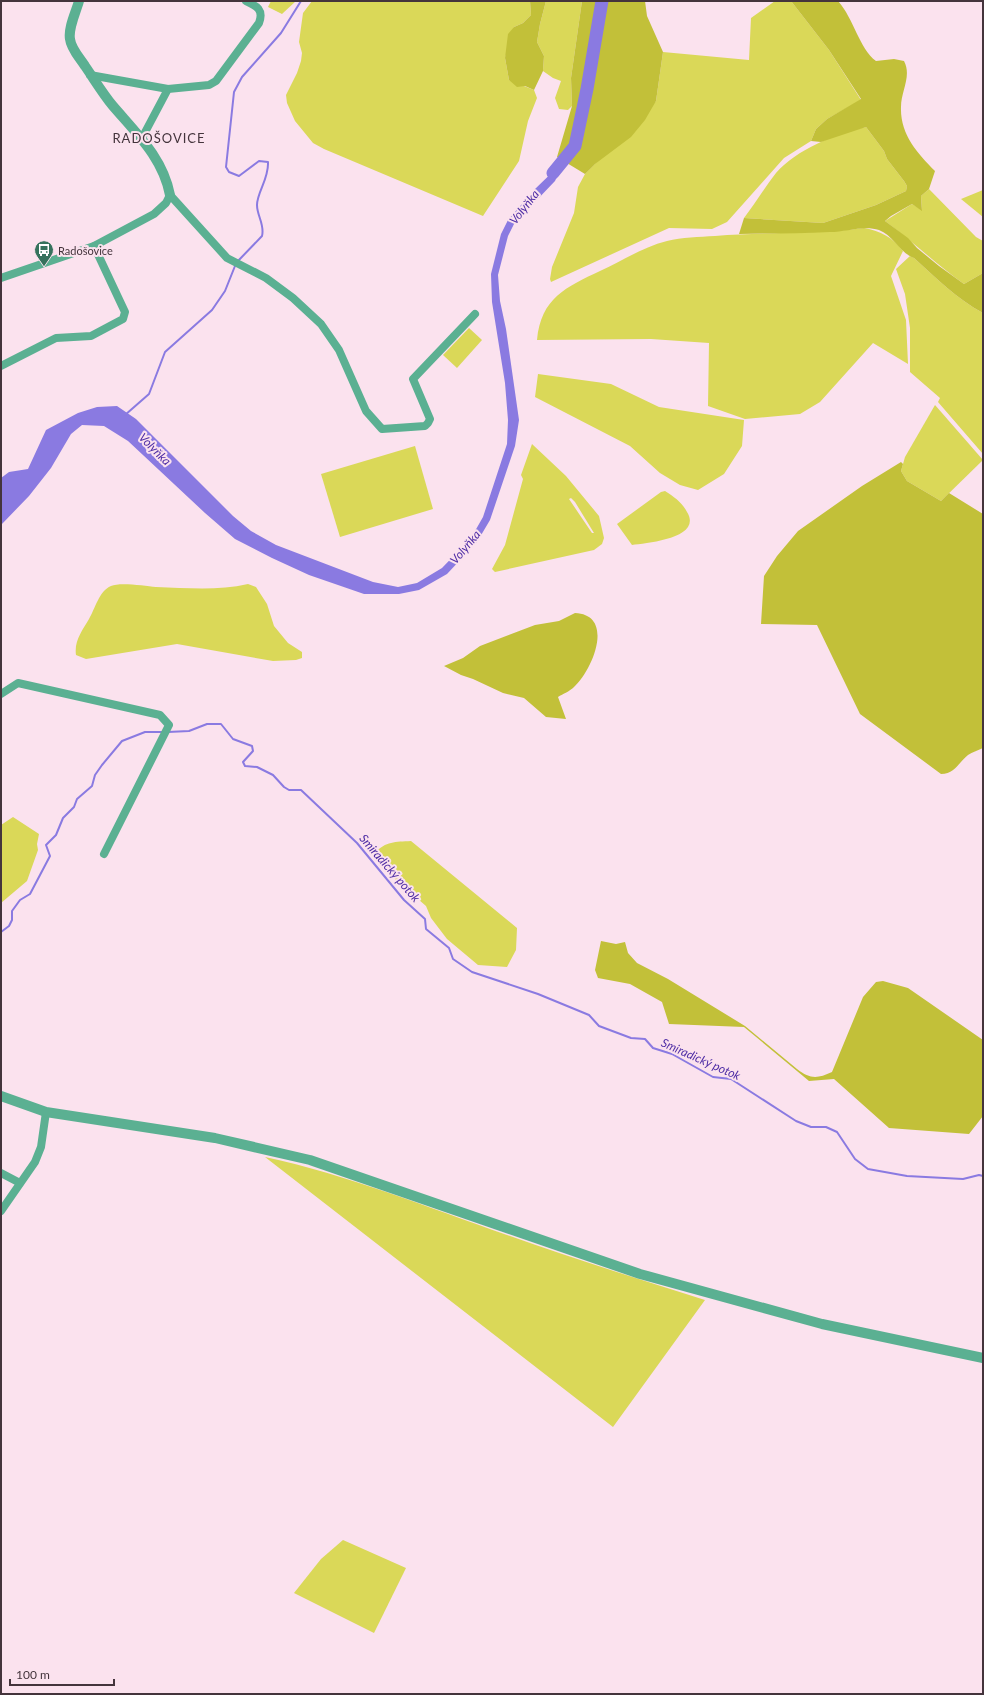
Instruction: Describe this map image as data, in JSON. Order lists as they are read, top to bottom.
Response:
{
  "districts": ["RADOŠOVICE"],
  "water": ["Volyňka", "Smiradický potok"],
  "places": {
    "bus stop": ["Radošovice"]
  },
  "scale_bar": "100 m"
}
